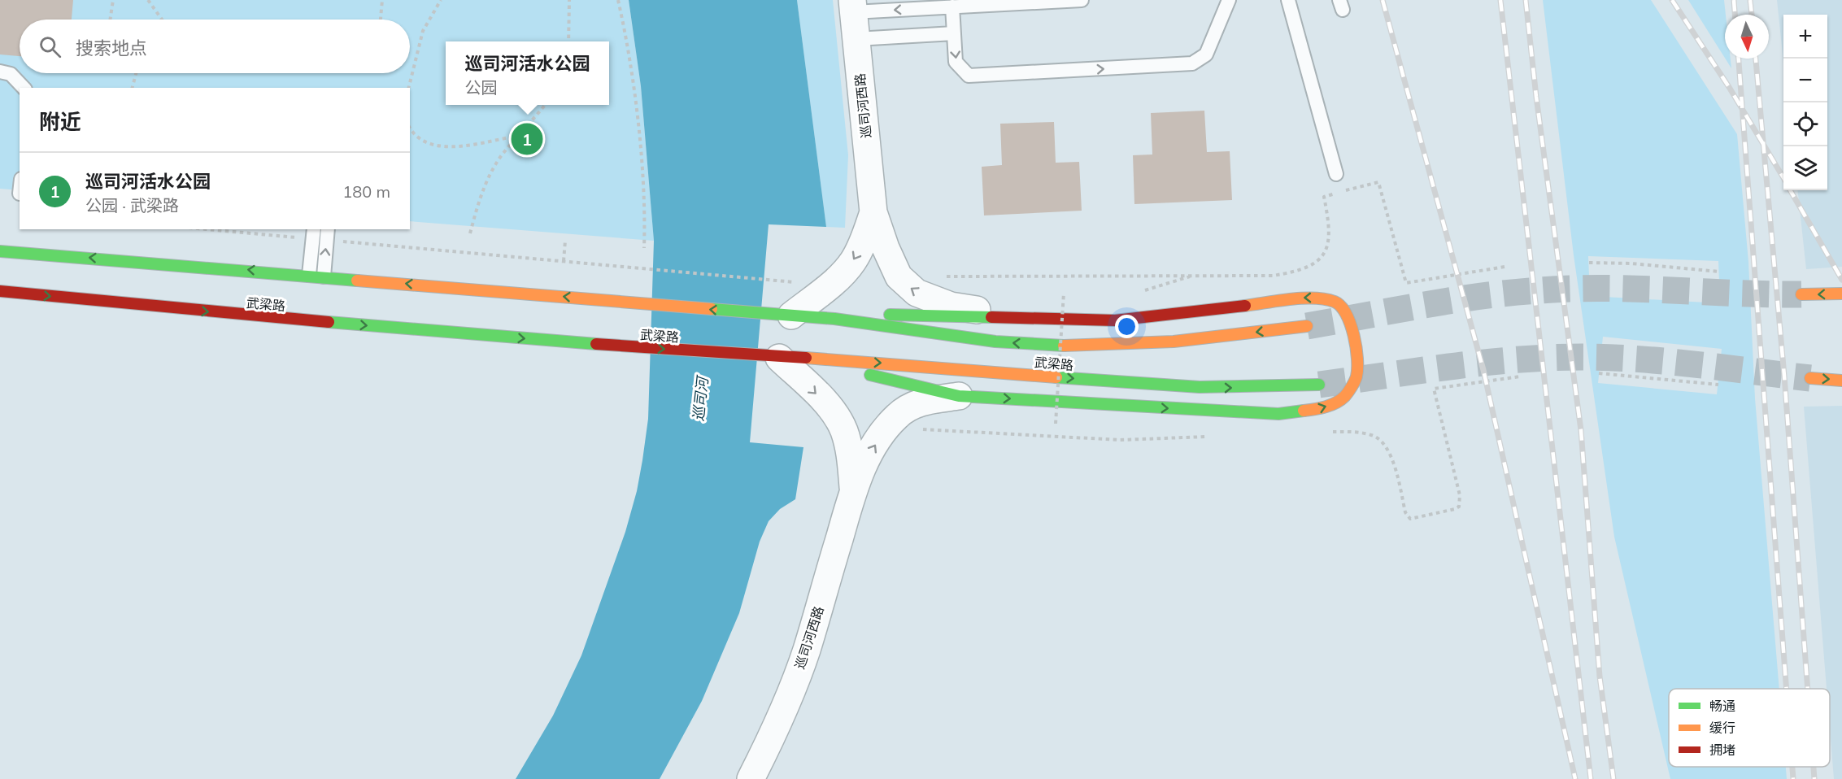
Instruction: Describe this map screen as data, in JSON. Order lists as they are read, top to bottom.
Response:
{
  "streets": {
    "main road": ["武梁路"],
    "street": ["巡司河西路"]
  },
  "crossings": [
    ["巡司河西路", "武梁路"]
  ],
  "water": ["巡司河"],
  "legend": ["畅通", "缓行", "拥堵"],
  "north": "bottom",
  "page": {
    "map_buttons": ["+", "−"],
    "search": "搜索地点",
    "popup": ["巡司河活水公园", "公园"],
    "heading": "附近",
    "pins": "1",
    "list": [
      {
        "mark": "1",
        "name": "巡司河活水公园",
        "note": "公园 · 武梁路",
        "value": "180 m"
      }
    ]
  }
}
